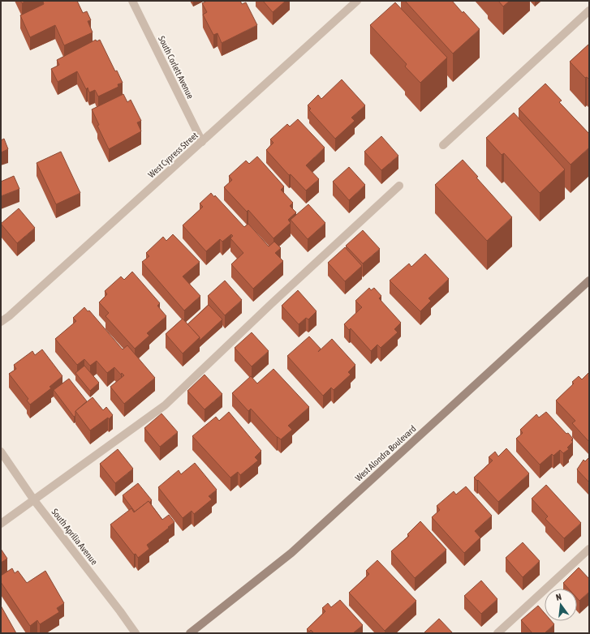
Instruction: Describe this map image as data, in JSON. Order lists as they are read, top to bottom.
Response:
{
  "streets": {
    "main road": ["West Alondra Boulevard"],
    "street": ["South Corlett Avenue", "West Cypress Street", "South Aprilia Avenue"]
  },
  "crossings": [
    ["South Corlett Avenue", "West Cypress Street"]
  ],
  "north": "top"
}
